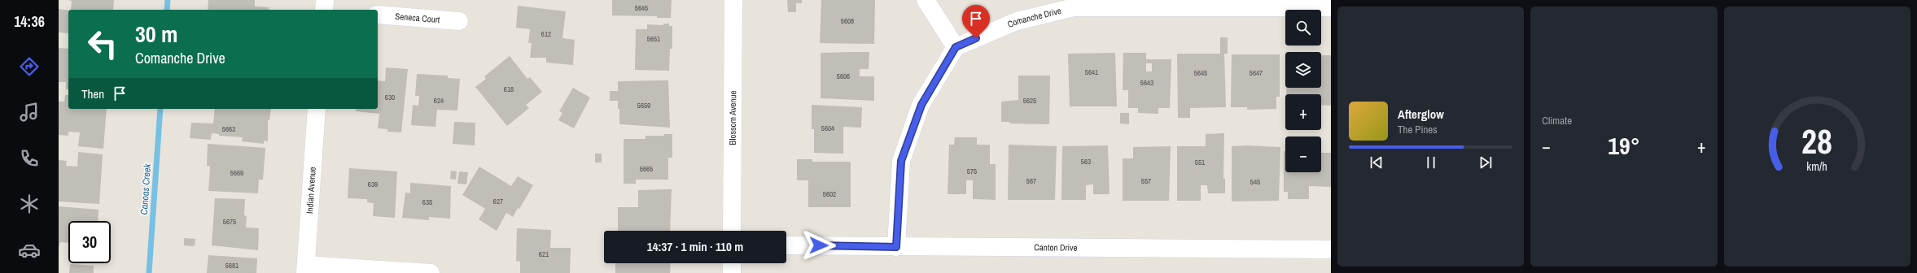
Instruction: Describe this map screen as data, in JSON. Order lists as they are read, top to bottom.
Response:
{
  "streets": {
    "street": [
      "Seneca Court",
      "Comanche Drive",
      "Blossom Avenue",
      "Indian Avenue",
      "Canton Drive"
    ]
  },
  "water": ["Canoas Creek"],
  "house_numbers": [
    "5645",
    "5608",
    "612",
    "5651",
    "5641",
    "5645",
    "5647",
    "5606",
    "5643",
    "618",
    "630",
    "624",
    "5625",
    "5659",
    "5604",
    "5663",
    "563",
    "551",
    "5665",
    "575",
    "5669",
    "567",
    "557",
    "545",
    "639",
    "5602",
    "627",
    "635",
    "5675",
    "621",
    "5681"
  ],
  "page": {
    "tabs": "14:36",
    "tile": "Climate",
    "map_buttons": ["+", "−"],
    "turn": ["30 m", "Comanche Drive"],
    "then": "Then",
    "song": ["Afterglow", "The Pines"],
    "heat": ["−", "19°", "+"],
    "limit": "30",
    "trip": "14:37 · 1 min · 110 m",
    "gauge": ["28", "km/h"]
  }
}
